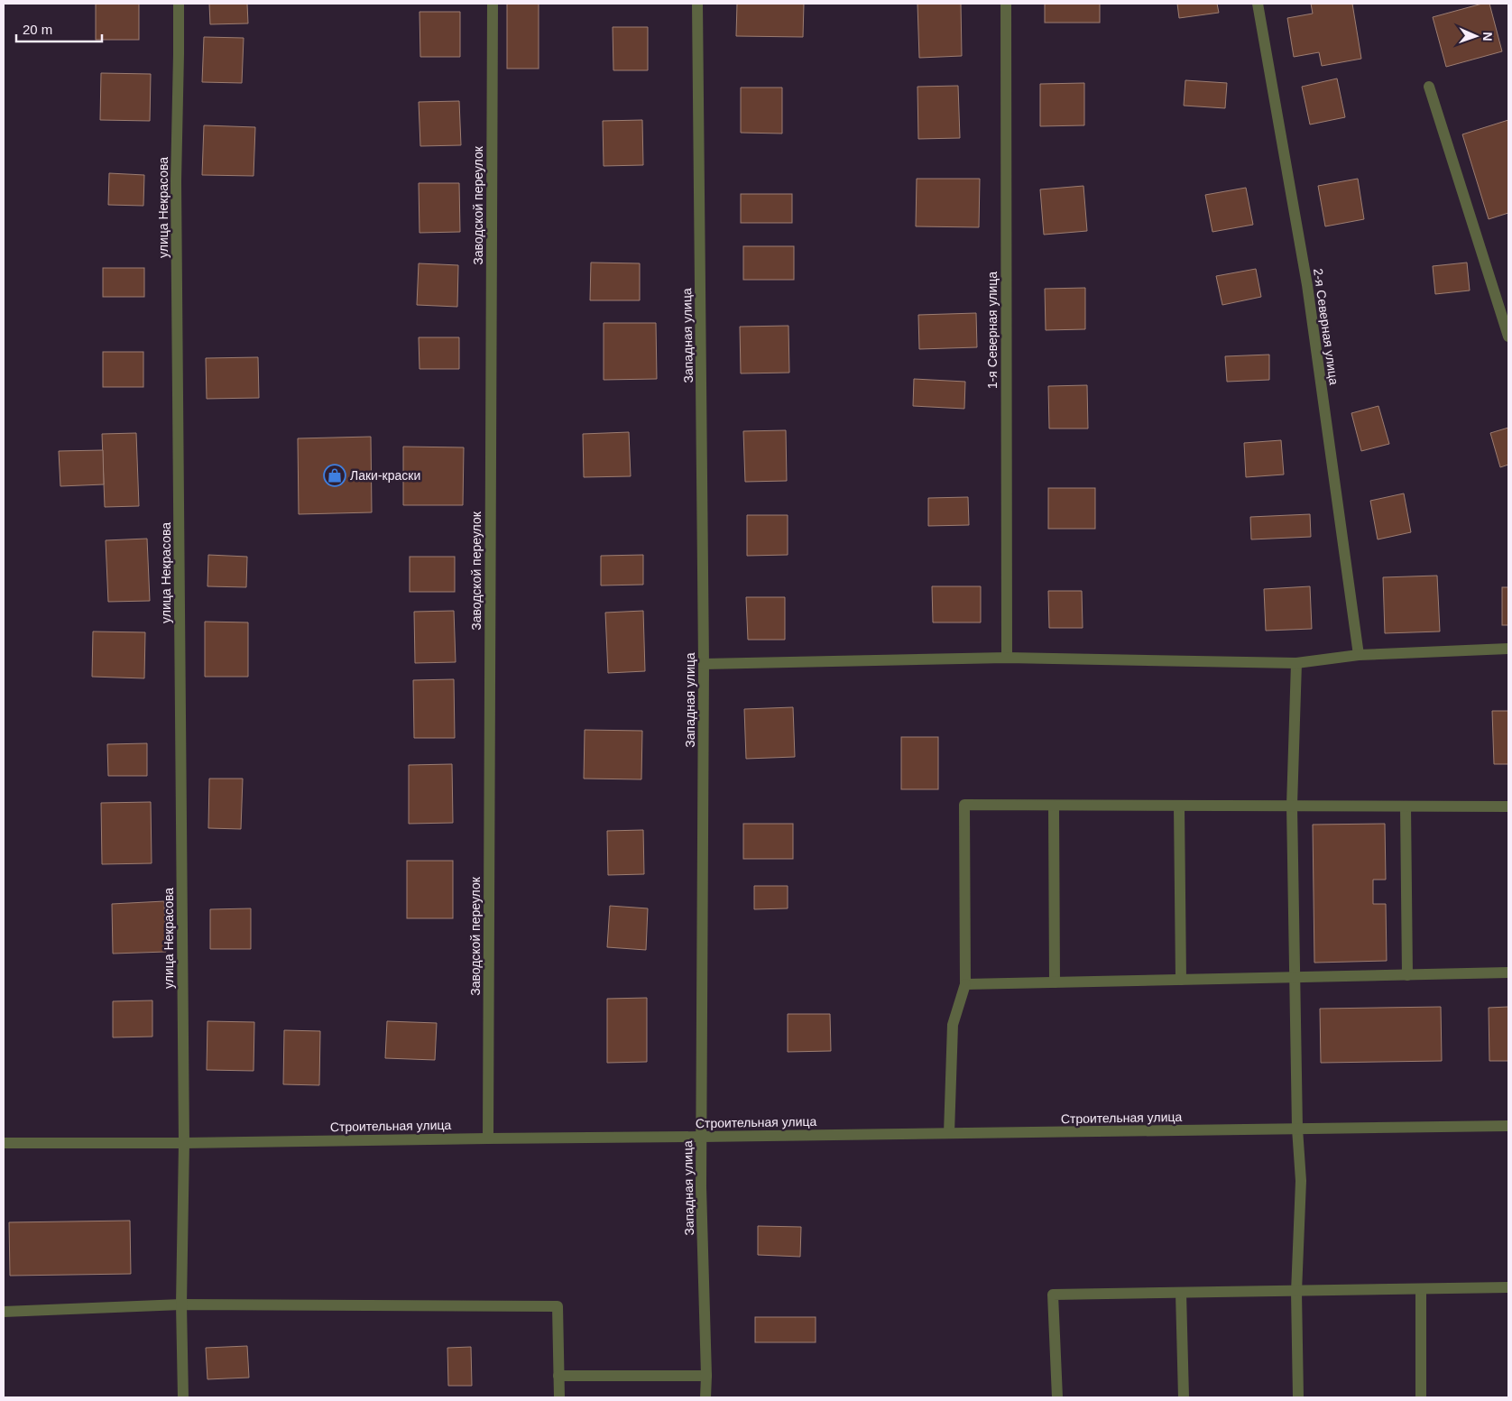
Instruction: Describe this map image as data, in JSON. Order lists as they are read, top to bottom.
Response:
{
  "streets": {
    "street": [
      "Заводской переулок",
      "улица Некрасова",
      "2-я Северная улица",
      "1-я Северная улица",
      "Западная улица",
      "Строительная улица"
    ]
  },
  "crossings": [
    ["Заводской переулок", "Строительная улица"],
    ["улица Некрасова", "Строительная улица"],
    ["Западная улица", "Строительная улица"]
  ],
  "places": {
    "shop": ["Лаки-краски"]
  },
  "scale_bar": "20 m",
  "north": "right"
}
